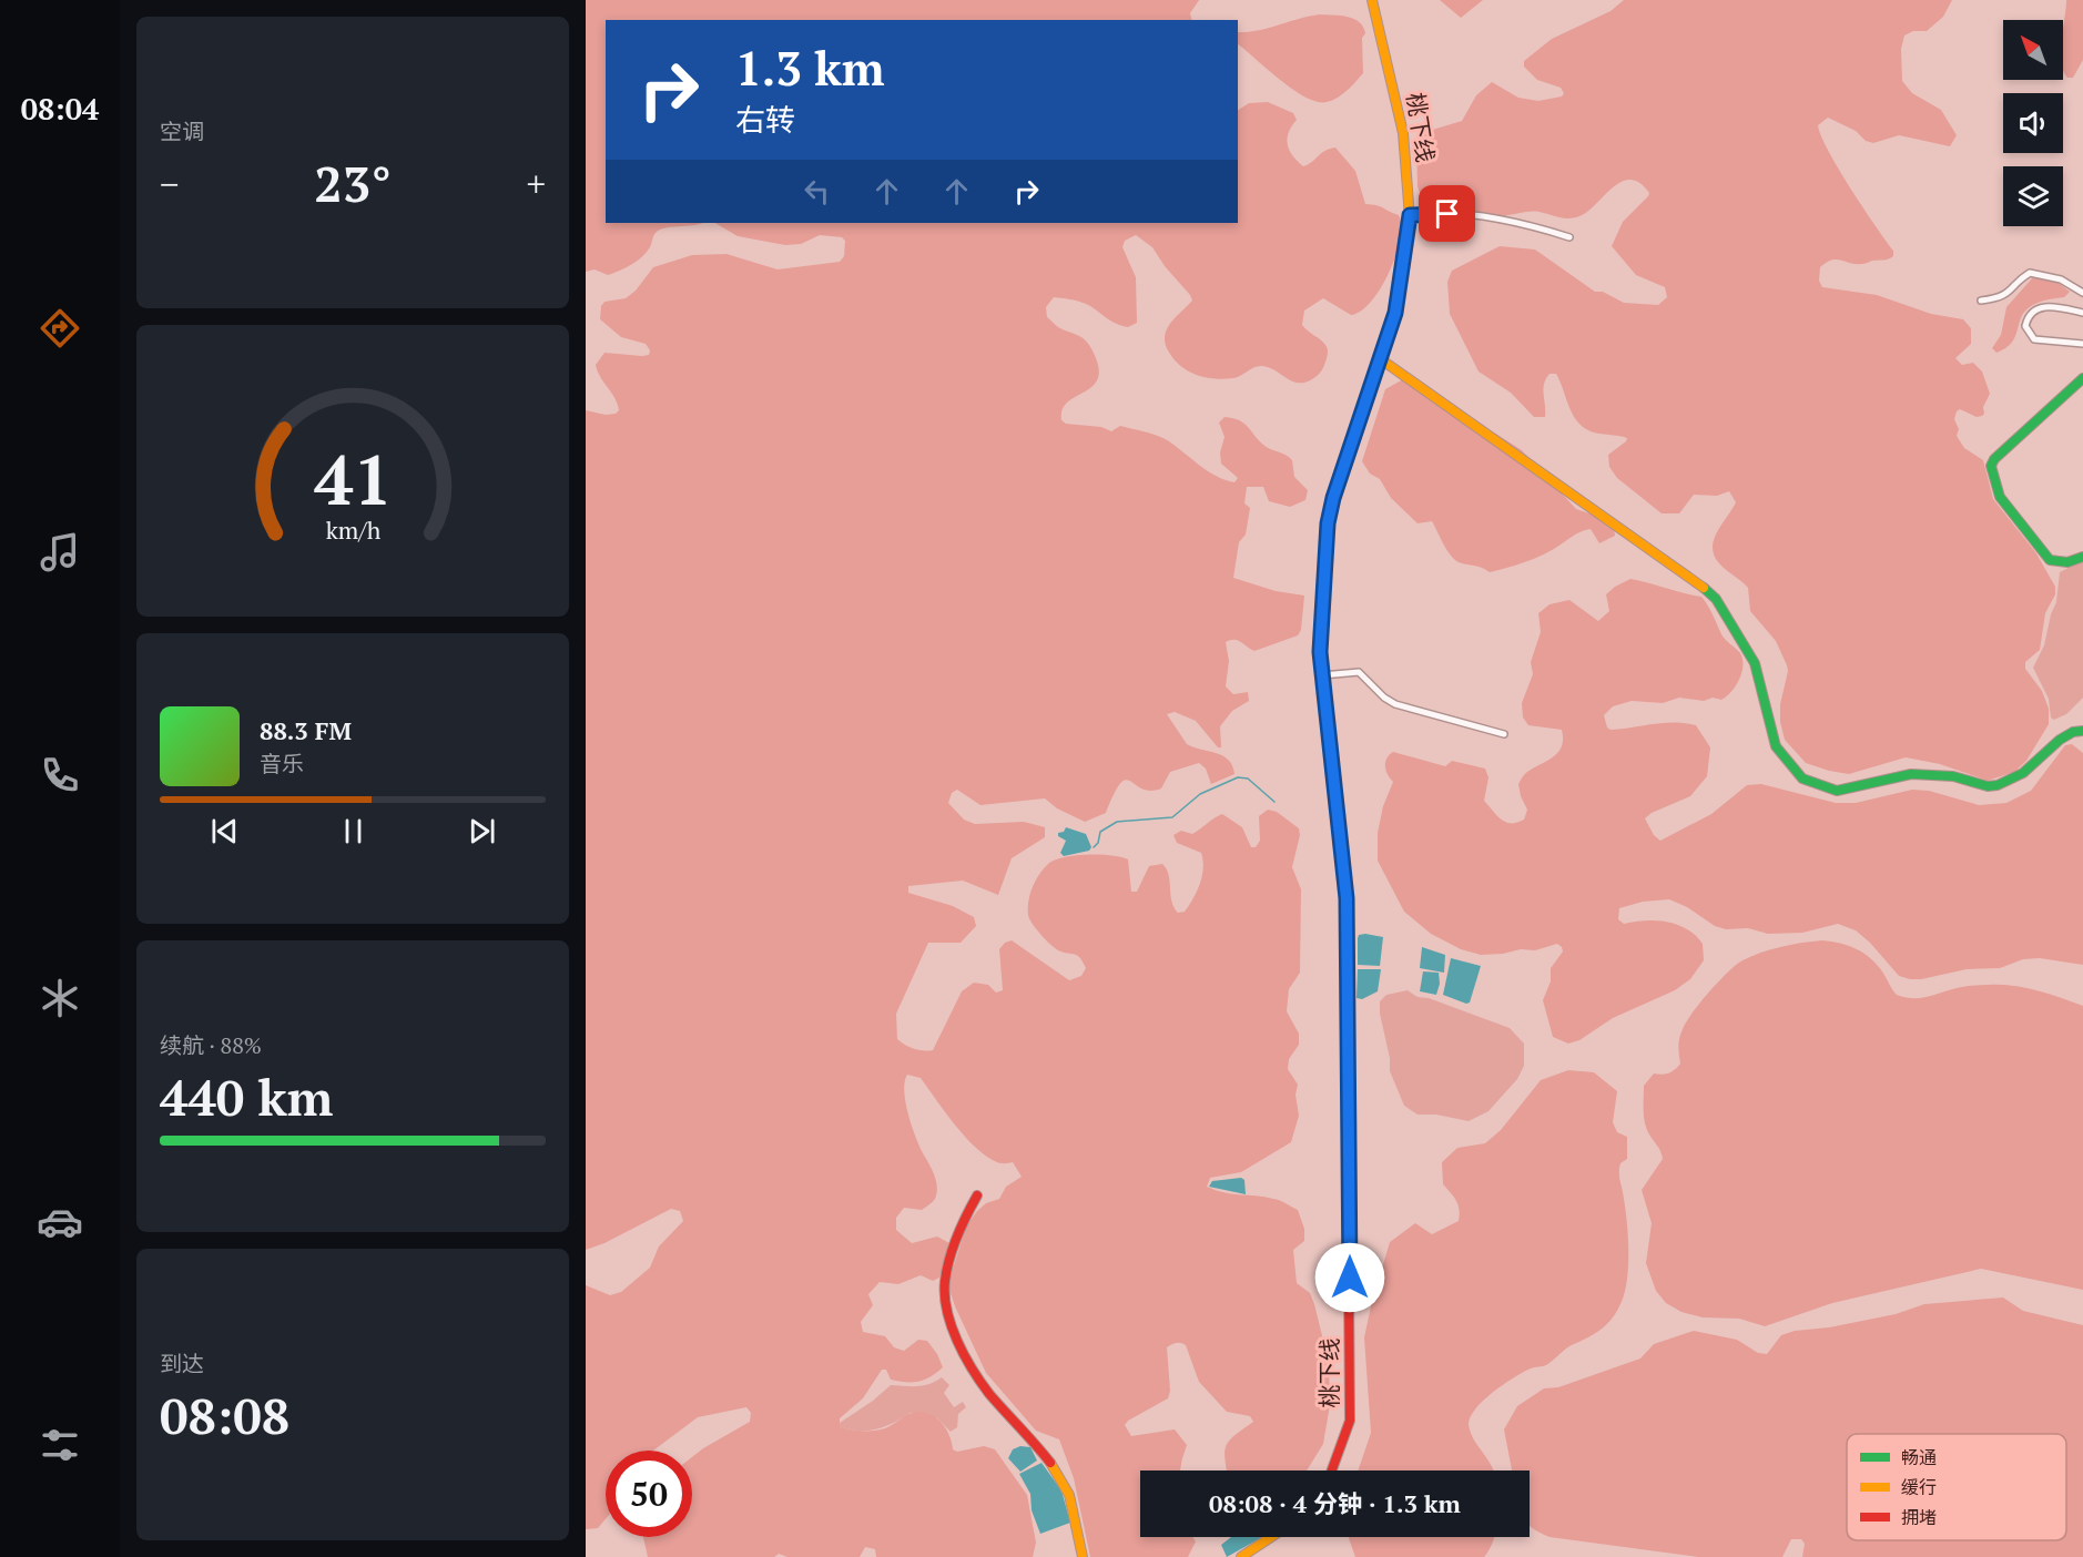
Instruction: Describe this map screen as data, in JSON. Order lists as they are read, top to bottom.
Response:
{
  "streets": {
    "street": ["桃下线"]
  },
  "legend": ["畅通", "缓行", "拥堵"],
  "north": "top left",
  "page": {
    "tabs": "08:04",
    "tile": [
      "空调",
      ["续航 · 88%", "440 km"],
      ["到达", "08:08"]
    ],
    "turn": ["1.3 km", "右转"],
    "heat": ["−", "23°", "+"],
    "song": ["88.3 FM", "音乐"],
    "limit": "50",
    "trip": "08:08 · 4 分钟 · 1.3 km",
    "gauge": ["41", "km/h"]
  }
}
